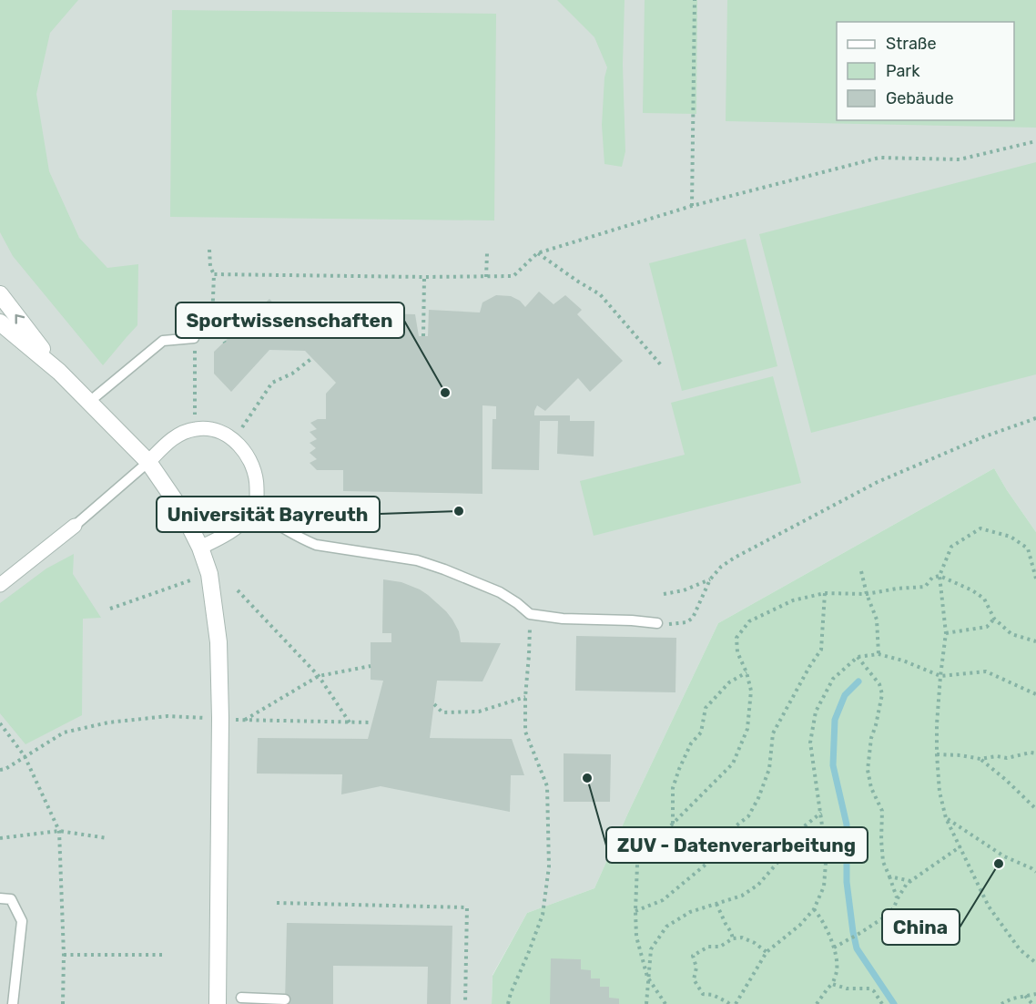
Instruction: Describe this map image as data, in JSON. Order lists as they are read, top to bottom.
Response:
{
  "places": [
    "Sportwissenschaften",
    "Universität Bayreuth",
    "ZUV - Datenverarbeitung",
    "China"
  ],
  "legend": ["Straße", "Park", "Gebäude"]
}
